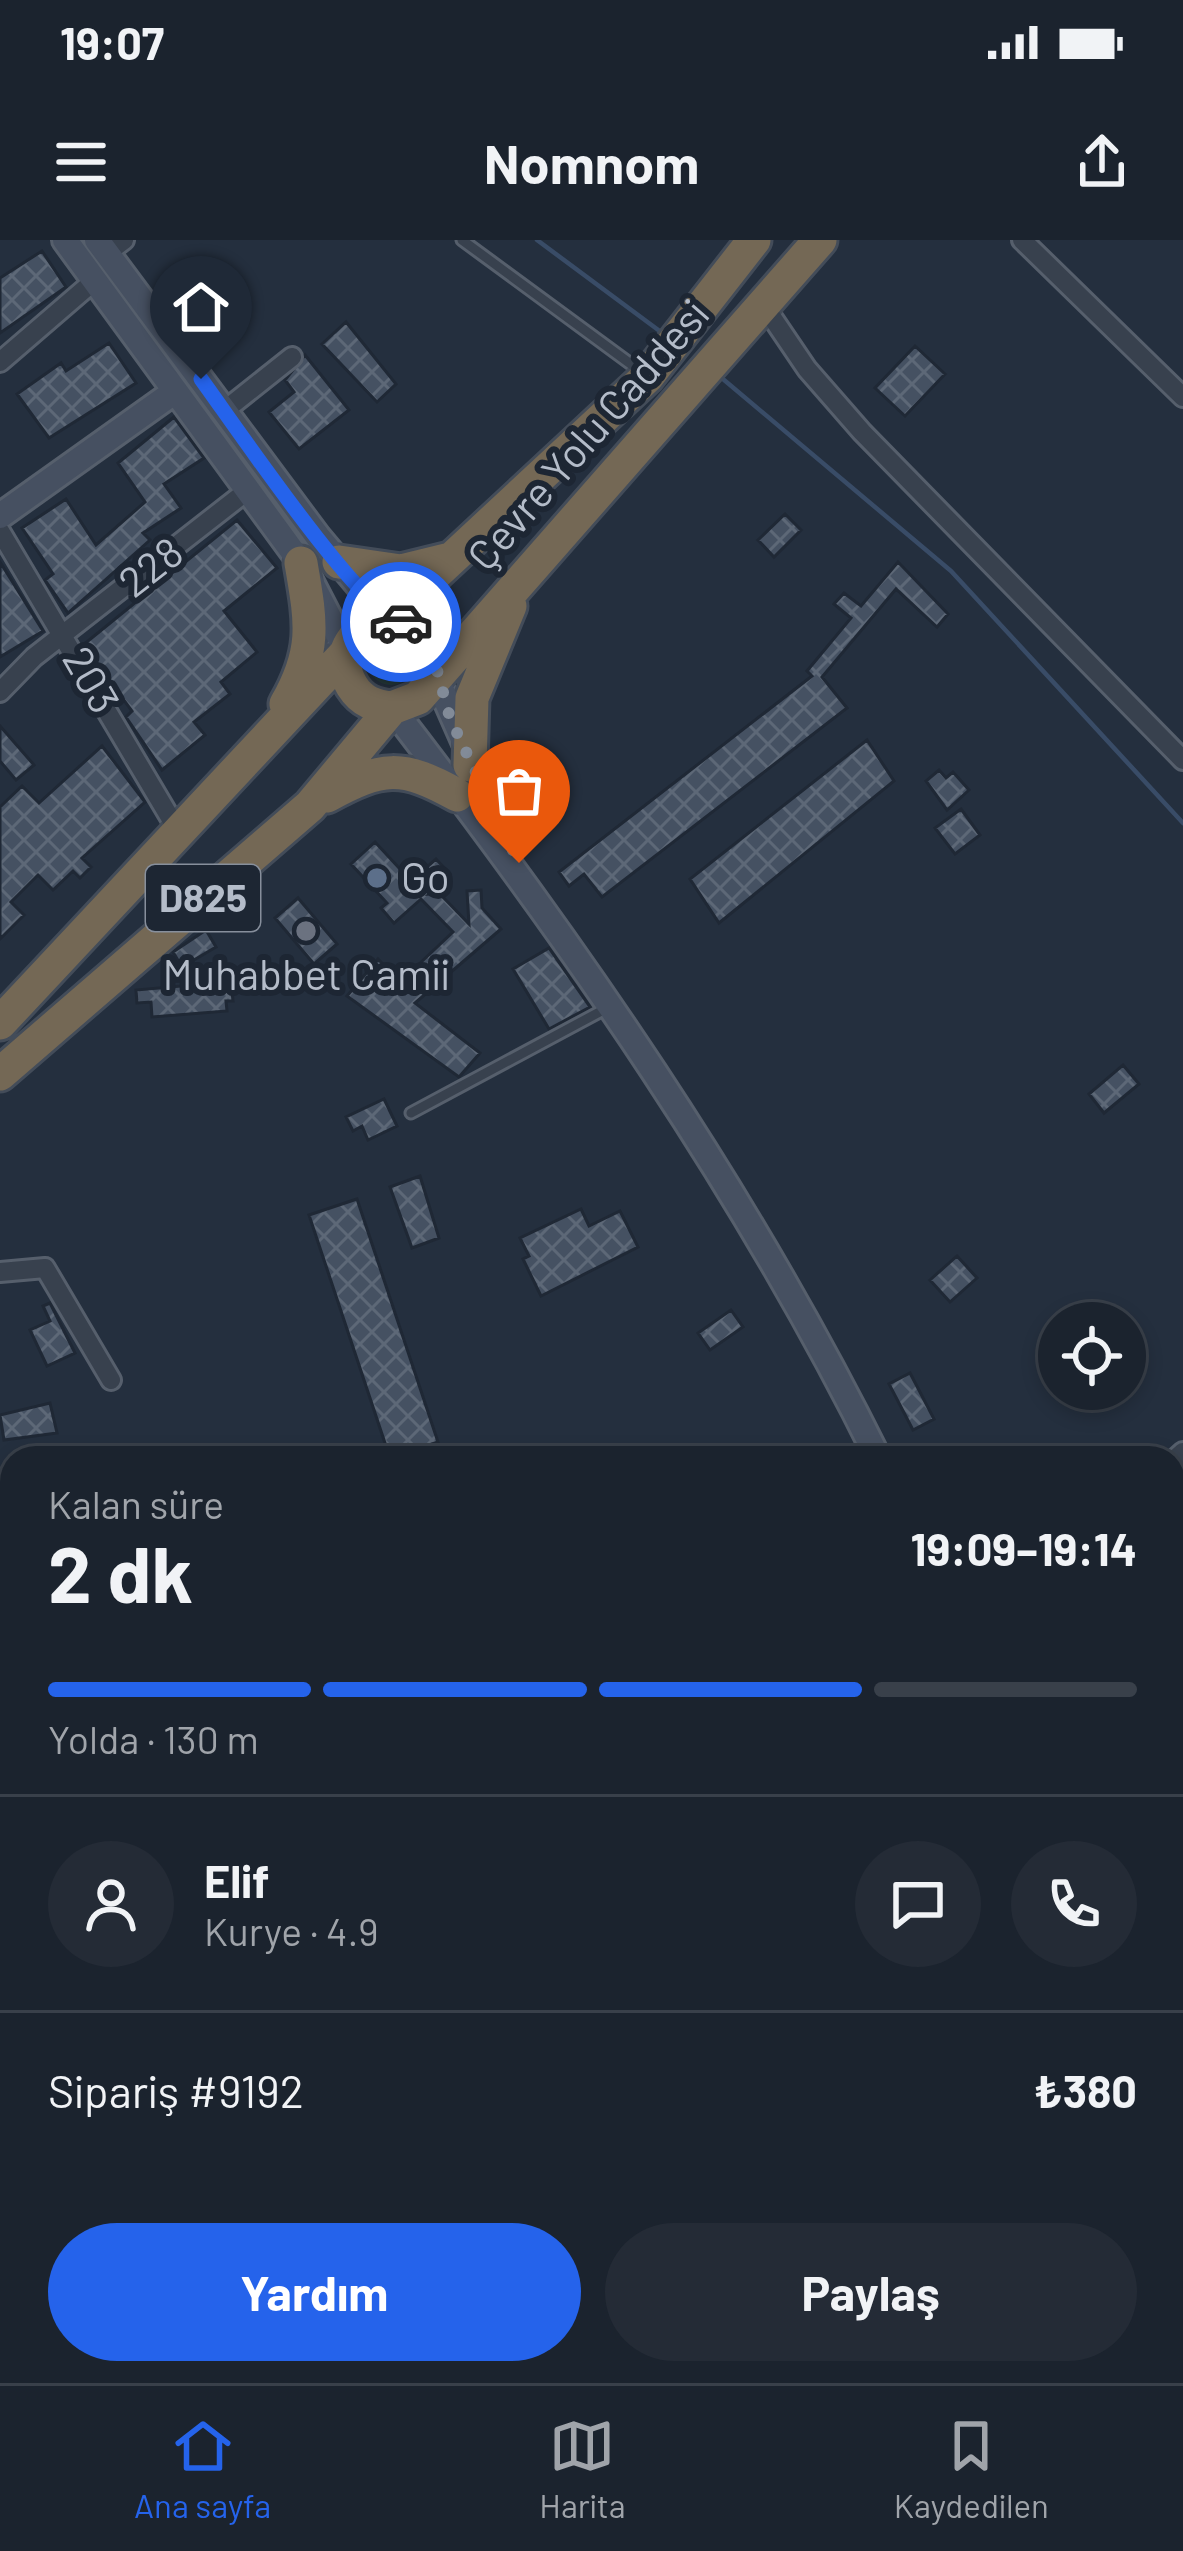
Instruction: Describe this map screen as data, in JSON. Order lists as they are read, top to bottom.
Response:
{
  "streets": {
    "highway": ["Çevre Yolu Caddesi", "D825"],
    "street": ["228", "203"]
  },
  "crossings": [
    ["Çevre Yolu Caddesi", "D825"],
    ["228", "203"],
    ["203", "D825"]
  ],
  "places": ["Go", "Muhabbet Camii"],
  "page": {
    "status": "19:07",
    "header": "Nomnom",
    "heading": ["2 dk", "Kalan süre", "19:09–19:14"],
    "panel": [
      "Elif",
      "Kurye · 4.9",
      "Sipariş #9192",
      "₺380"
    ],
    "bar": "Yolda · 130 m",
    "buttons": ["Yardım", "Paylaş"],
    "tabs": ["Ana sayfa", "Harita", "Kaydedilen"]
  }
}
